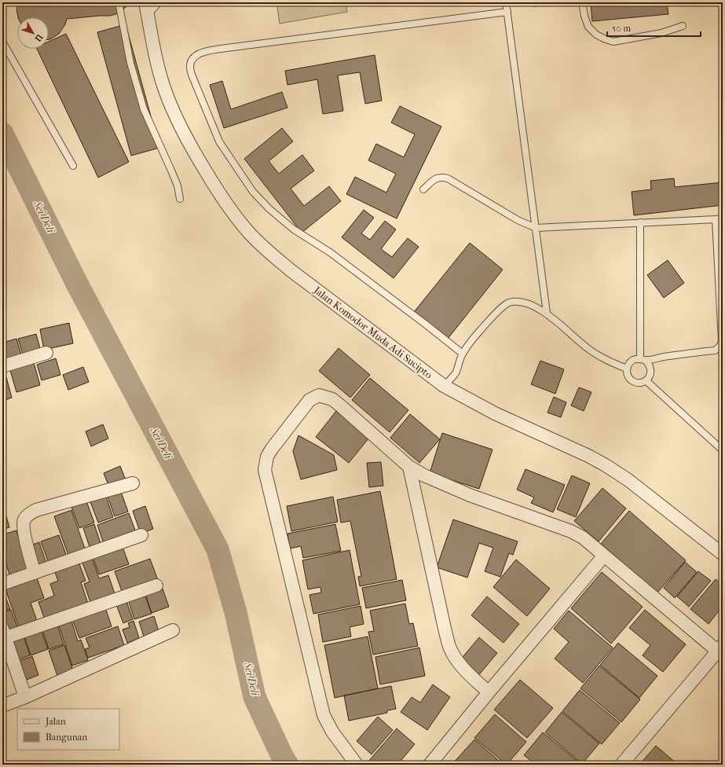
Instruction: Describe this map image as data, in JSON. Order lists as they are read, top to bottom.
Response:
{
  "streets": {
    "street": ["Jalan Komodor Muda Adi Sucipto"]
  },
  "water": ["Sei Deli"],
  "legend": ["Jalan", "Bangunan"],
  "scale_bar": "50 m",
  "north": "bottom right"
}
